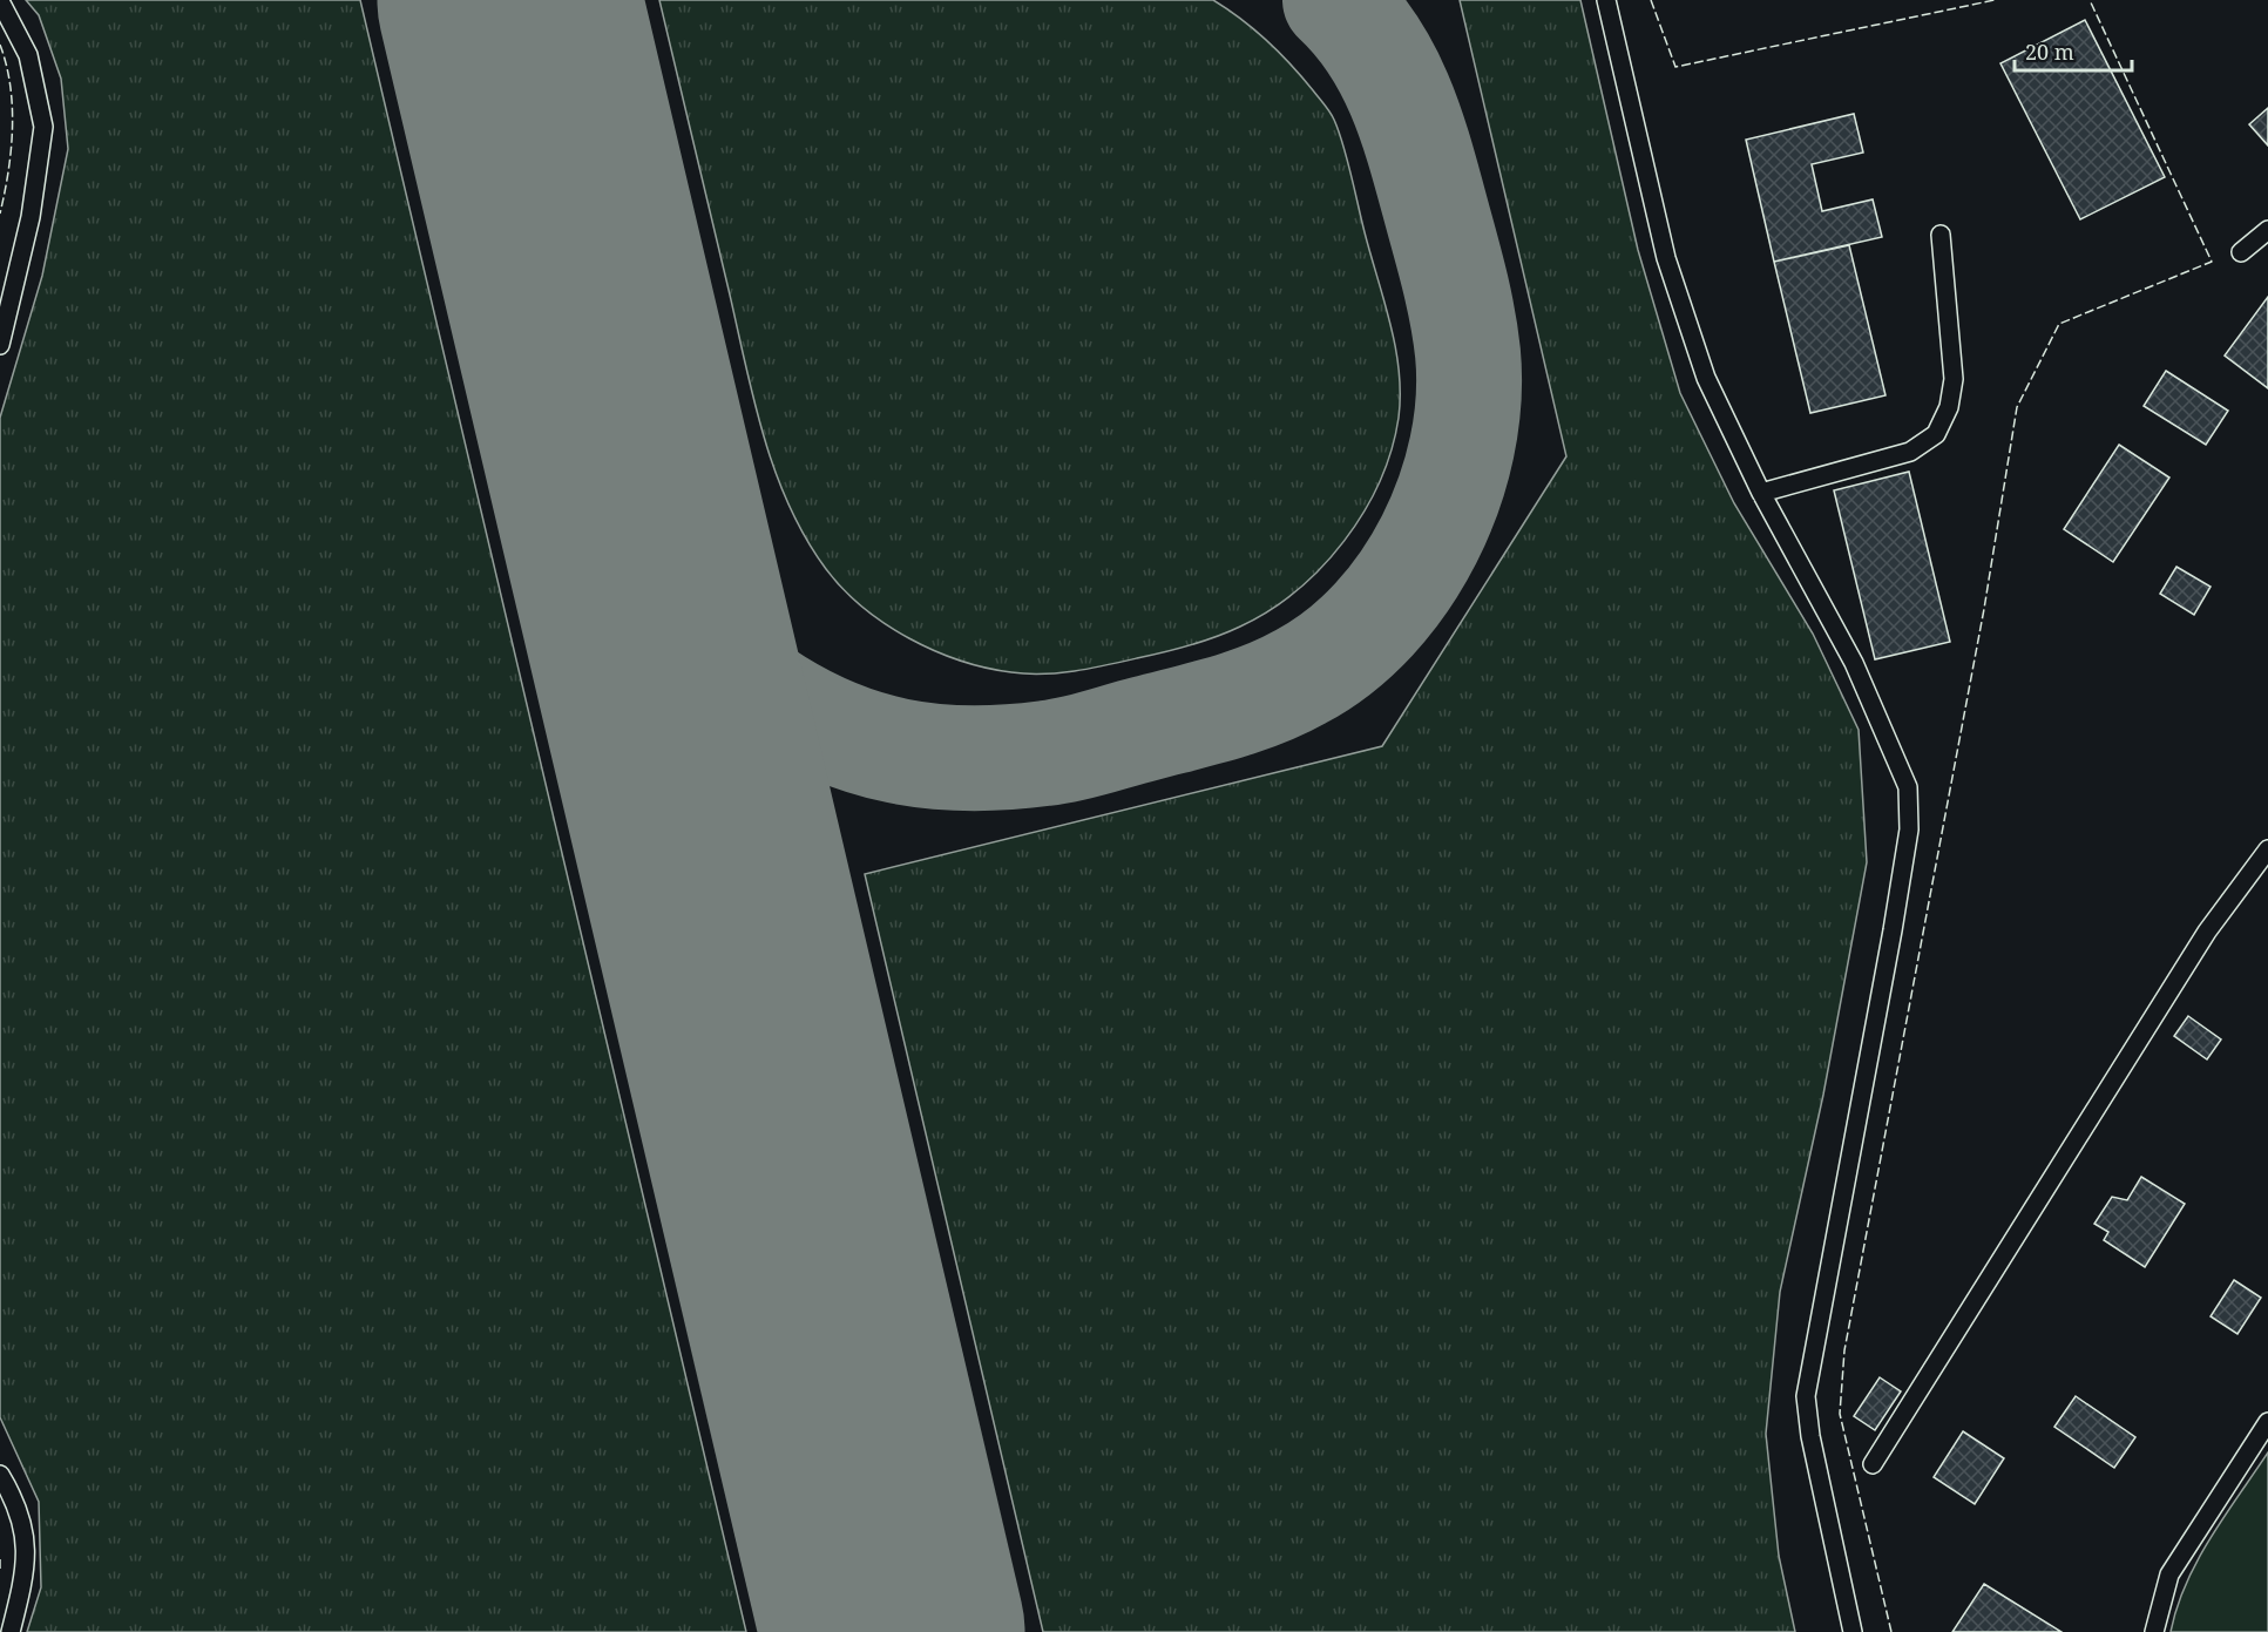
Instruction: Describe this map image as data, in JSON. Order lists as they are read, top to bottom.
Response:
{
  "scale_bar": "20 m"
}
